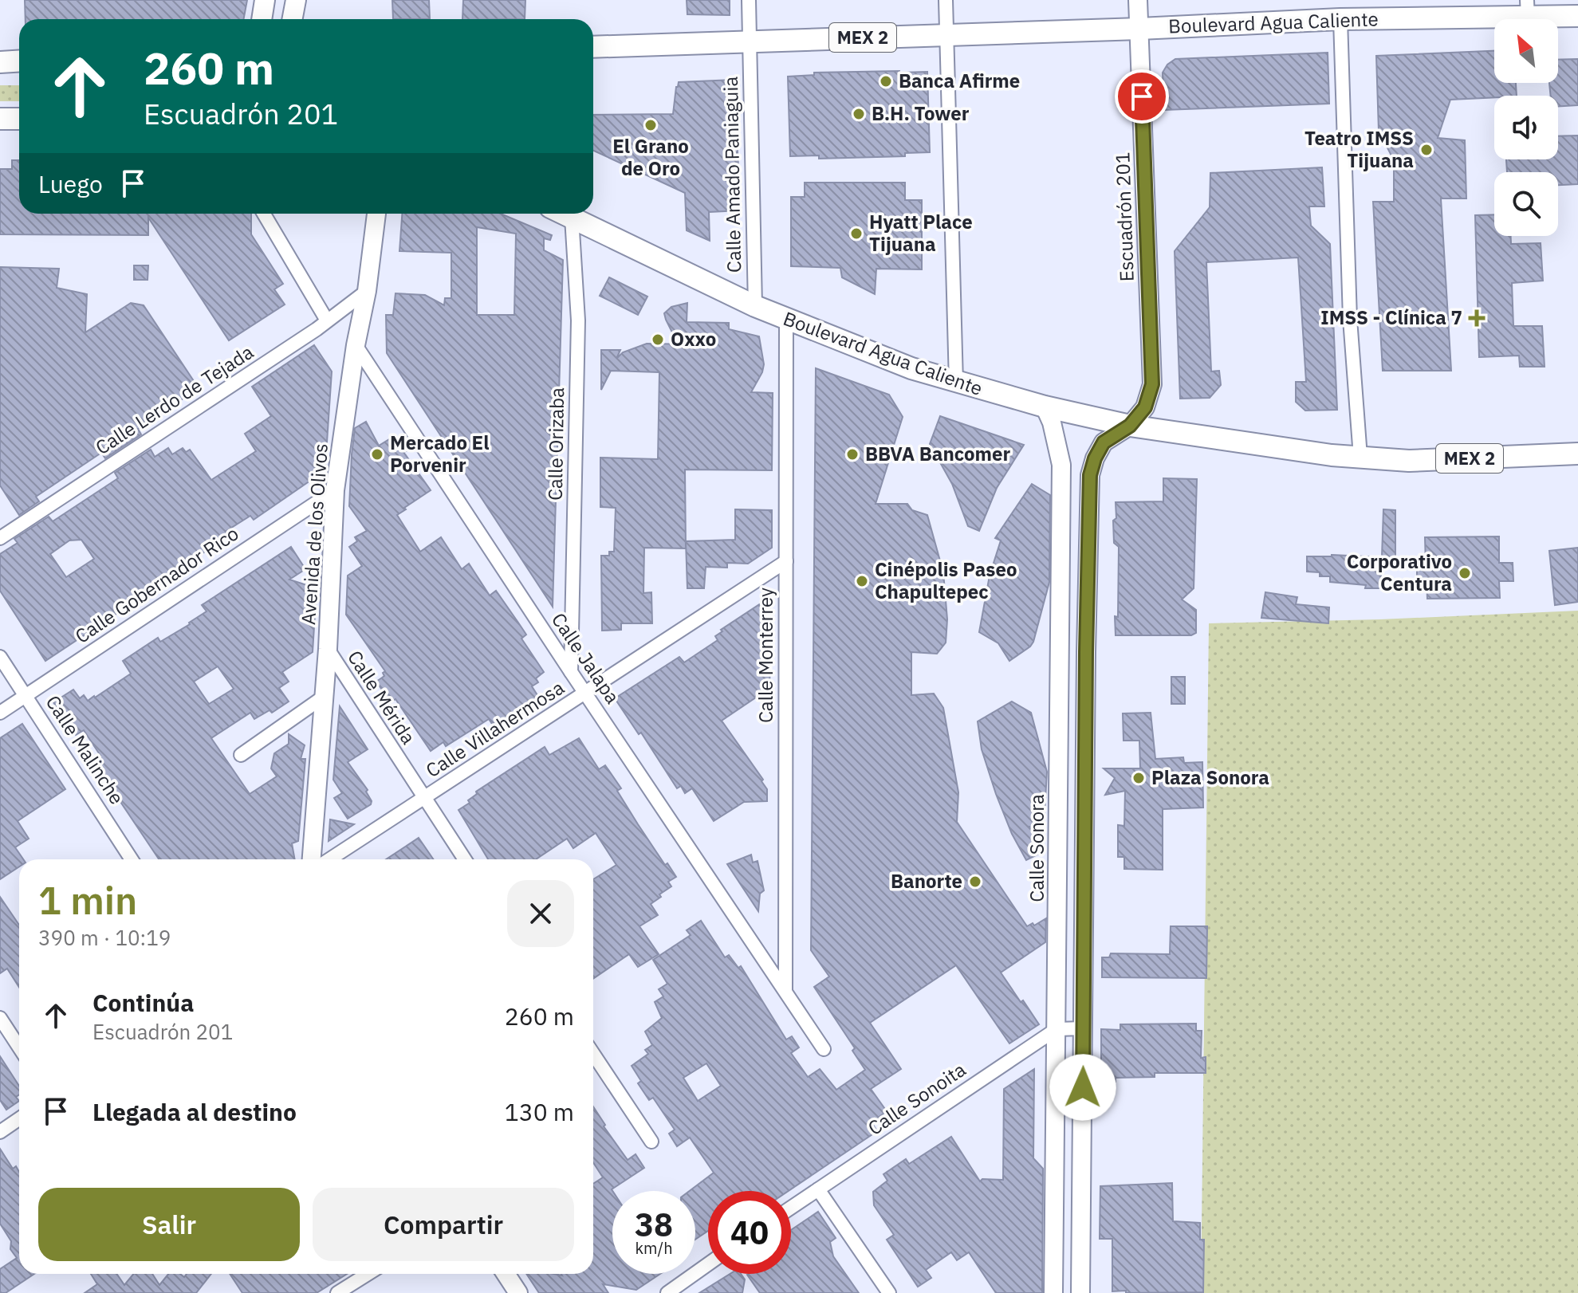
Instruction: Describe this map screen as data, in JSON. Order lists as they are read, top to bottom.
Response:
{
  "streets": {
    "main road": ["Boulevard Agua Caliente", "MEX 2"],
    "street": [
      "Calle Amado Paniaguia",
      "Escuadrón 201",
      "Calle Lerdo de Tejada",
      "Calle Orizaba",
      "Avenida de los Olivos",
      "Calle Gobernador Rico",
      "Calle Monterrey",
      "Calle Jalapa",
      "Calle Mérida",
      "Calle Villahermosa",
      "Calle Malinche",
      "Calle Sonora",
      "Calle Sonoita"
    ]
  },
  "crossings": [
    ["Boulevard Agua Caliente", "Calle Amado Paniaguia"],
    ["Boulevard Agua Caliente", "Escuadrón 201"],
    ["Boulevard Agua Caliente", "Calle Orizaba"],
    ["Boulevard Agua Caliente", "Calle Monterrey"],
    ["Boulevard Agua Caliente", "Calle Sonora"],
    ["Calle Lerdo de Tejada", "Avenida de los Olivos"],
    ["Calle Orizaba", "Calle Jalapa"],
    ["Avenida de los Olivos", "Calle Gobernador Rico"],
    ["Avenida de los Olivos", "Calle Jalapa"],
    ["Avenida de los Olivos", "Calle Mérida"],
    ["Calle Gobernador Rico", "Calle Malinche"],
    ["Calle Monterrey", "Calle Jalapa"],
    ["Calle Monterrey", "Calle Villahermosa"],
    ["Calle Jalapa", "Calle Villahermosa"],
    ["Calle Mérida", "Calle Villahermosa"],
    ["Calle Sonora", "Calle Sonoita"]
  ],
  "places": {
    "other": [
      "Banca Afirme",
      "B.H. Tower",
      "El Grano de Oro",
      "Teatro IMSS Tijuana",
      "Hyatt Place Tijuana",
      "Oxxo",
      "Mercado El Porvenir",
      "BBVA Bancomer",
      "Corporativo Centura",
      "Cinépolis Paseo Chapultepec",
      "Plaza Sonora",
      "Banorte"
    ],
    "health": ["IMSS - Clínica 7"]
  },
  "north": "top left",
  "page": {
    "turn": ["260 m", "Escuadrón 201"],
    "then": "Luego",
    "heading": ["1 min", "390 m · 10:19"],
    "list": [
      {
        "name": "Continúa",
        "note": "Escuadrón 201",
        "value": "260 m"
      },
      {
        "name": "Llegada al destino",
        "value": "130 m"
      }
    ],
    "buttons": ["Salir", "Compartir"],
    "speed": "38 km/h",
    "limit": "40"
  }
}
